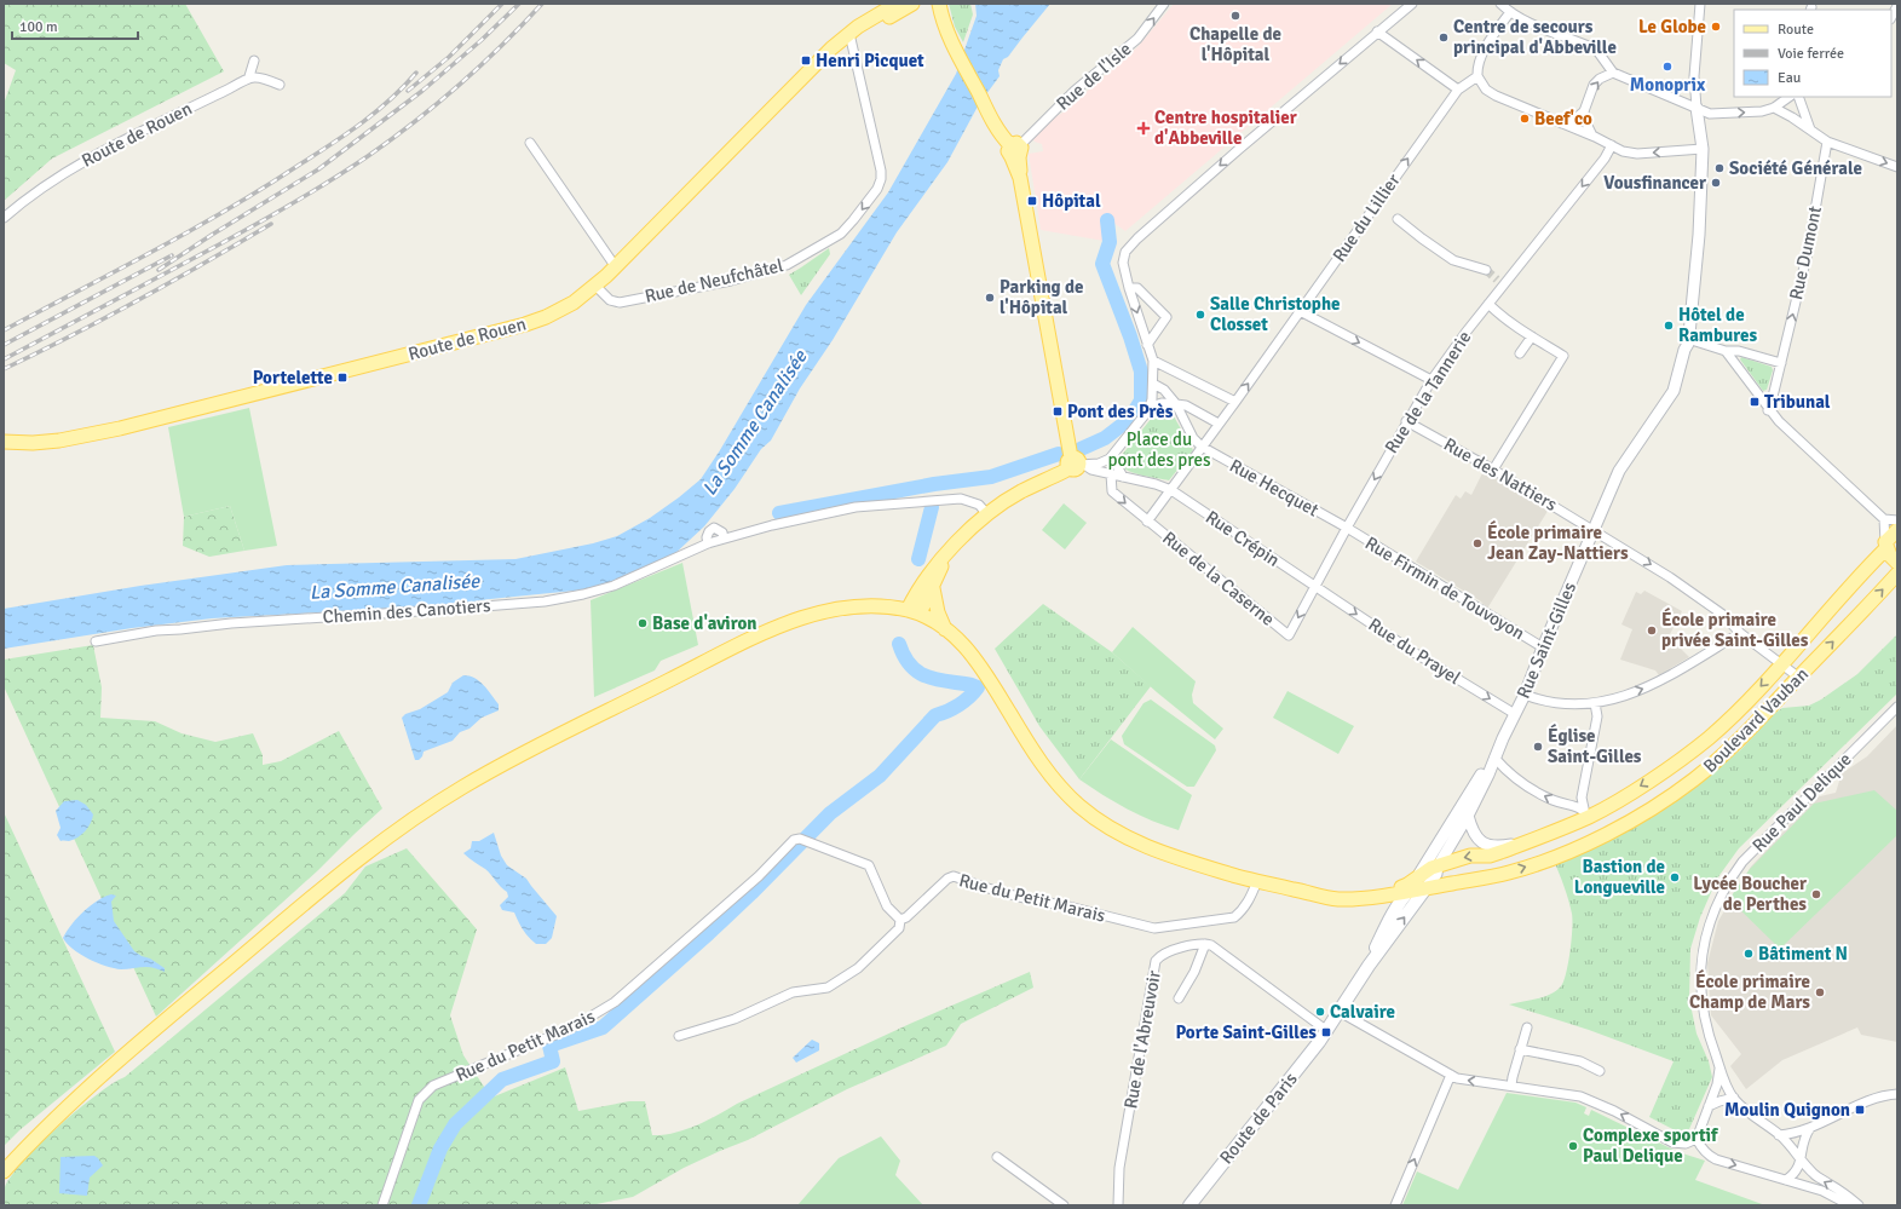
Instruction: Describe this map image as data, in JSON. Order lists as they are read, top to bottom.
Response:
{
  "streets": {
    "main road": [
      "Route de Rouen",
      "Rue Saint-Gilles",
      "Boulevard Vauban",
      "Route de Paris"
    ],
    "street": [
      "Rue de l'Isle",
      "Rue du Lillier",
      "Rue Dumont",
      "Rue de Neufchâtel",
      "Rue de la Tannerie",
      "Rue des Nattiers",
      "Rue Hecquet",
      "Rue Crépin",
      "Rue de la Caserne",
      "Rue Firmin de Touvoyon",
      "Chemin des Canotiers",
      "Rue du Prayel",
      "Rue Paul Delique",
      "Rue du Petit Marais",
      "Rue de l'Abreuvoir"
    ]
  },
  "crossings": [
    ["Route de Rouen", "Rue de Neufchâtel"],
    ["Rue du Lillier", "Rue Hecquet"],
    ["Rue du Lillier", "Rue Crépin"],
    ["Rue du Lillier", "Rue de la Caserne"],
    ["Rue de la Tannerie", "Rue des Nattiers"],
    ["Rue de la Tannerie", "Rue Hecquet"],
    ["Rue de la Tannerie", "Rue Crépin"],
    ["Rue de la Tannerie", "Rue de la Caserne"],
    ["Rue de la Tannerie", "Rue Firmin de Touvoyon"],
    ["Rue de la Tannerie", "Rue du Prayel"],
    ["Rue des Nattiers", "Rue Saint-Gilles"],
    ["Rue des Nattiers", "Boulevard Vauban"],
    ["Rue Hecquet", "Rue Firmin de Touvoyon"],
    ["Rue Crépin", "Rue de la Caserne"],
    ["Rue Crépin", "Rue du Prayel"],
    ["Rue Firmin de Touvoyon", "Rue Saint-Gilles"],
    ["Rue Saint-Gilles", "Rue du Prayel"],
    ["Rue Saint-Gilles", "Boulevard Vauban"],
    ["Rue Saint-Gilles", "Route de Paris"]
  ],
  "one_way": [
    "Rue de l'Isle",
    "Rue du Lillier",
    "Rue Dumont",
    "Rue de la Tannerie",
    "Rue des Nattiers",
    "Rue du Prayel"
  ],
  "water": ["La Somme Canalisée"],
  "parks": ["Place du pont des pres"],
  "places": {
    "other": [
      "Chapelle de l'Hôpital",
      "Le Globe",
      "Centre de secours principal d'Abbeville",
      "Monoprix",
      "Beef'co",
      "Société Générale",
      "Vousfinancer",
      "Parking de l'Hôpital",
      "Salle Christophe Closset",
      "Hôtel de Rambures",
      "École primaire Jean Zay-Nattiers",
      "Base d'aviron",
      "École primaire privée Saint-Gilles",
      "Église Saint-Gilles",
      "Bastion de Longueville",
      "Lycée Boucher de Perthes",
      "Bâtiment N",
      "École primaire Champ de Mars",
      "Calvaire",
      "Complexe sportif Paul Delique"
    ],
    "transit": [
      "Henri Picquet",
      "Hôpital",
      "Portelette",
      "Tribunal",
      "Pont des Près",
      "Porte Saint-Gilles",
      "Moulin Quignon"
    ],
    "health": ["Centre hospitalier d'Abbeville"]
  },
  "legend": ["Route", "Voie ferrée", "Eau"],
  "scale_bar": "100 m"
}
